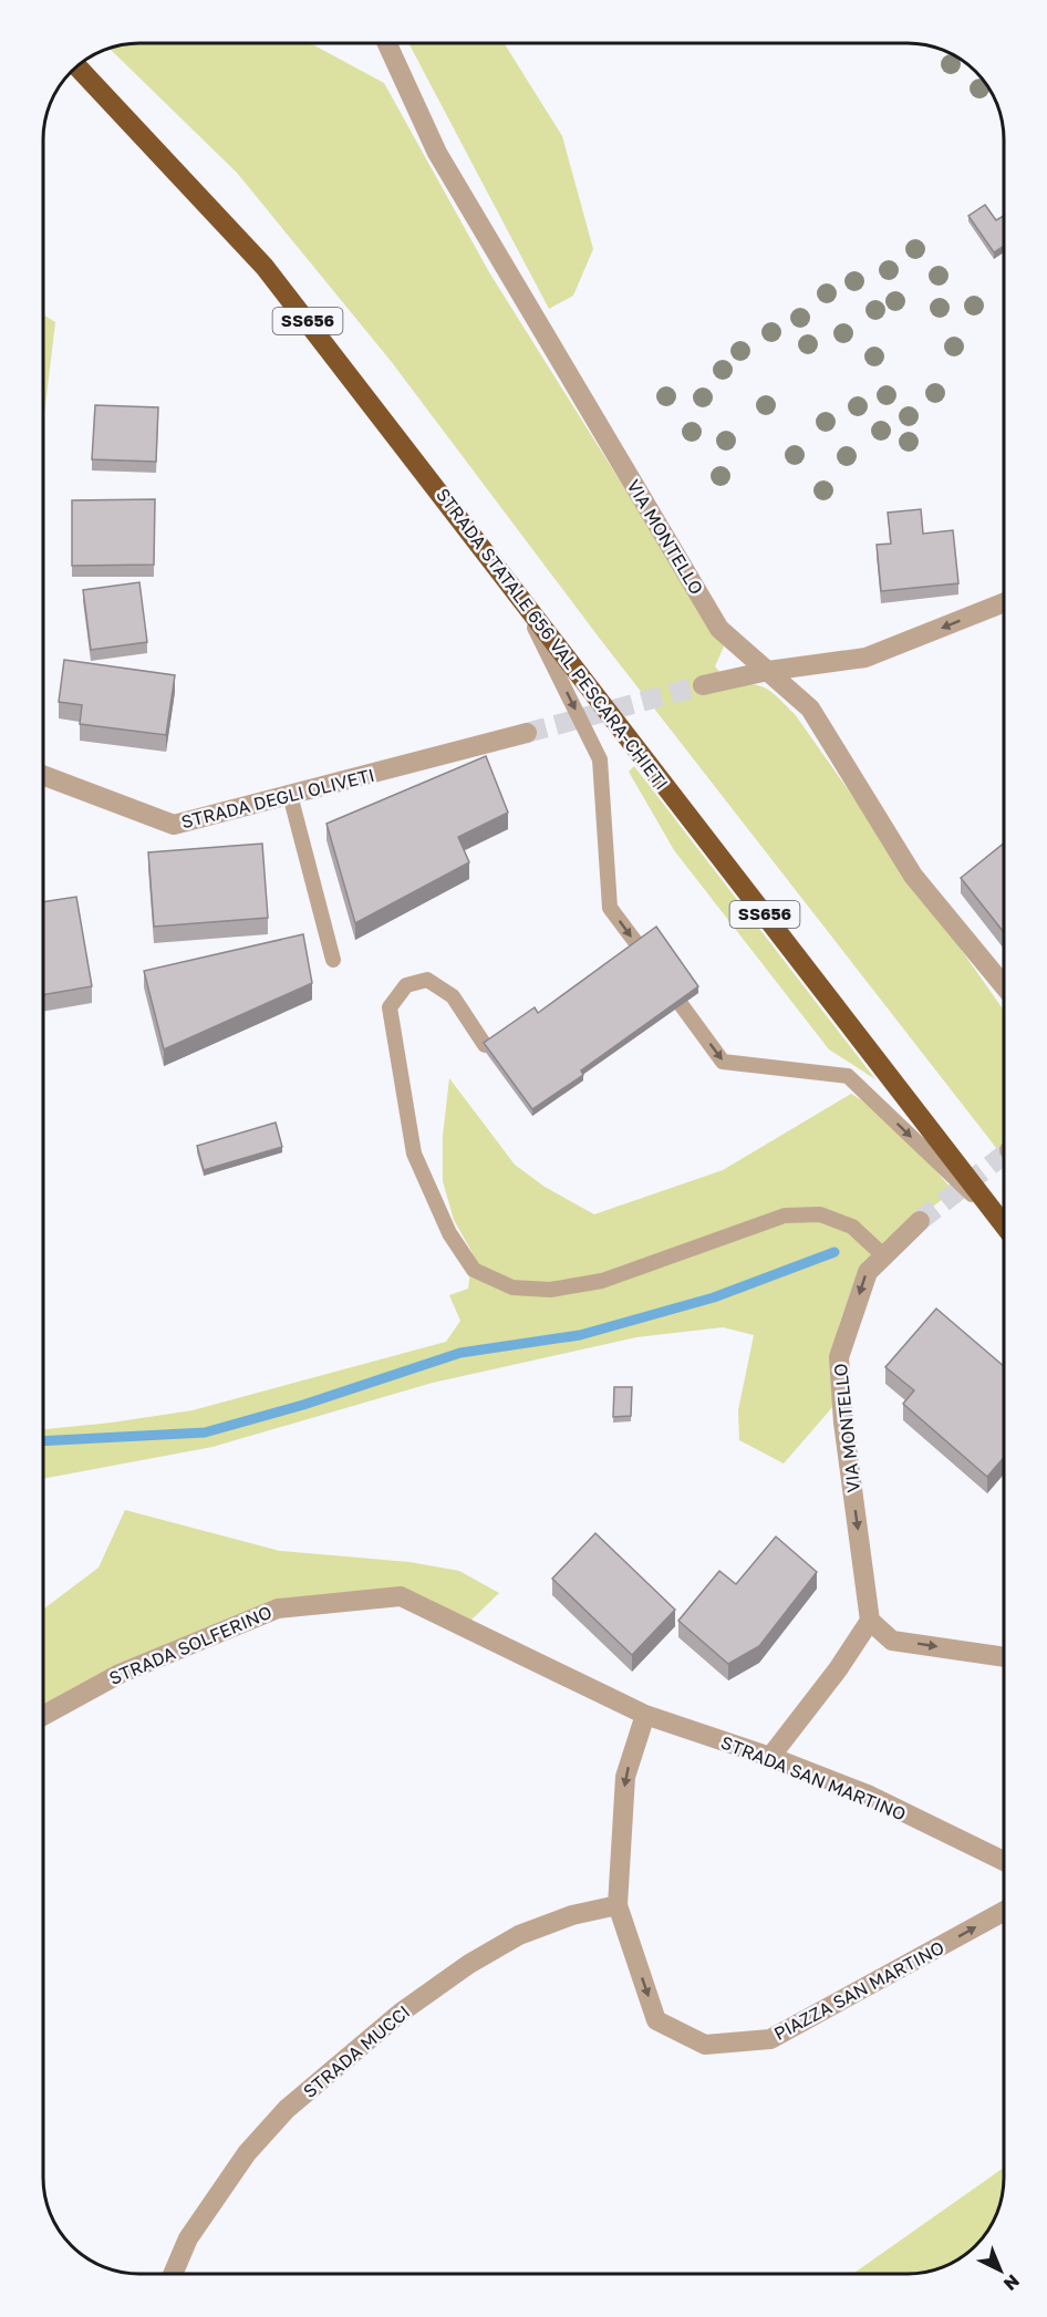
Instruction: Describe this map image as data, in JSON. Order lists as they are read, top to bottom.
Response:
{
  "streets": {
    "highway": ["SS656", "STRADA STATALE 656 VAL PESCARA-CHIETI"],
    "street": [
      "VIA MONTELLO",
      "STRADA DEGLI OLIVETI",
      "STRADA SOLFERINO",
      "STRADA SAN MARTINO",
      "PIAZZA SAN MARTINO",
      "STRADA MUCCI"
    ]
  },
  "crossings": [
    ["STRADA SOLFERINO", "STRADA SAN MARTINO"],
    ["STRADA SOLFERINO", "PIAZZA SAN MARTINO"],
    ["STRADA SAN MARTINO", "PIAZZA SAN MARTINO"],
    ["PIAZZA SAN MARTINO", "STRADA MUCCI"]
  ],
  "north": "bottom right"
}
